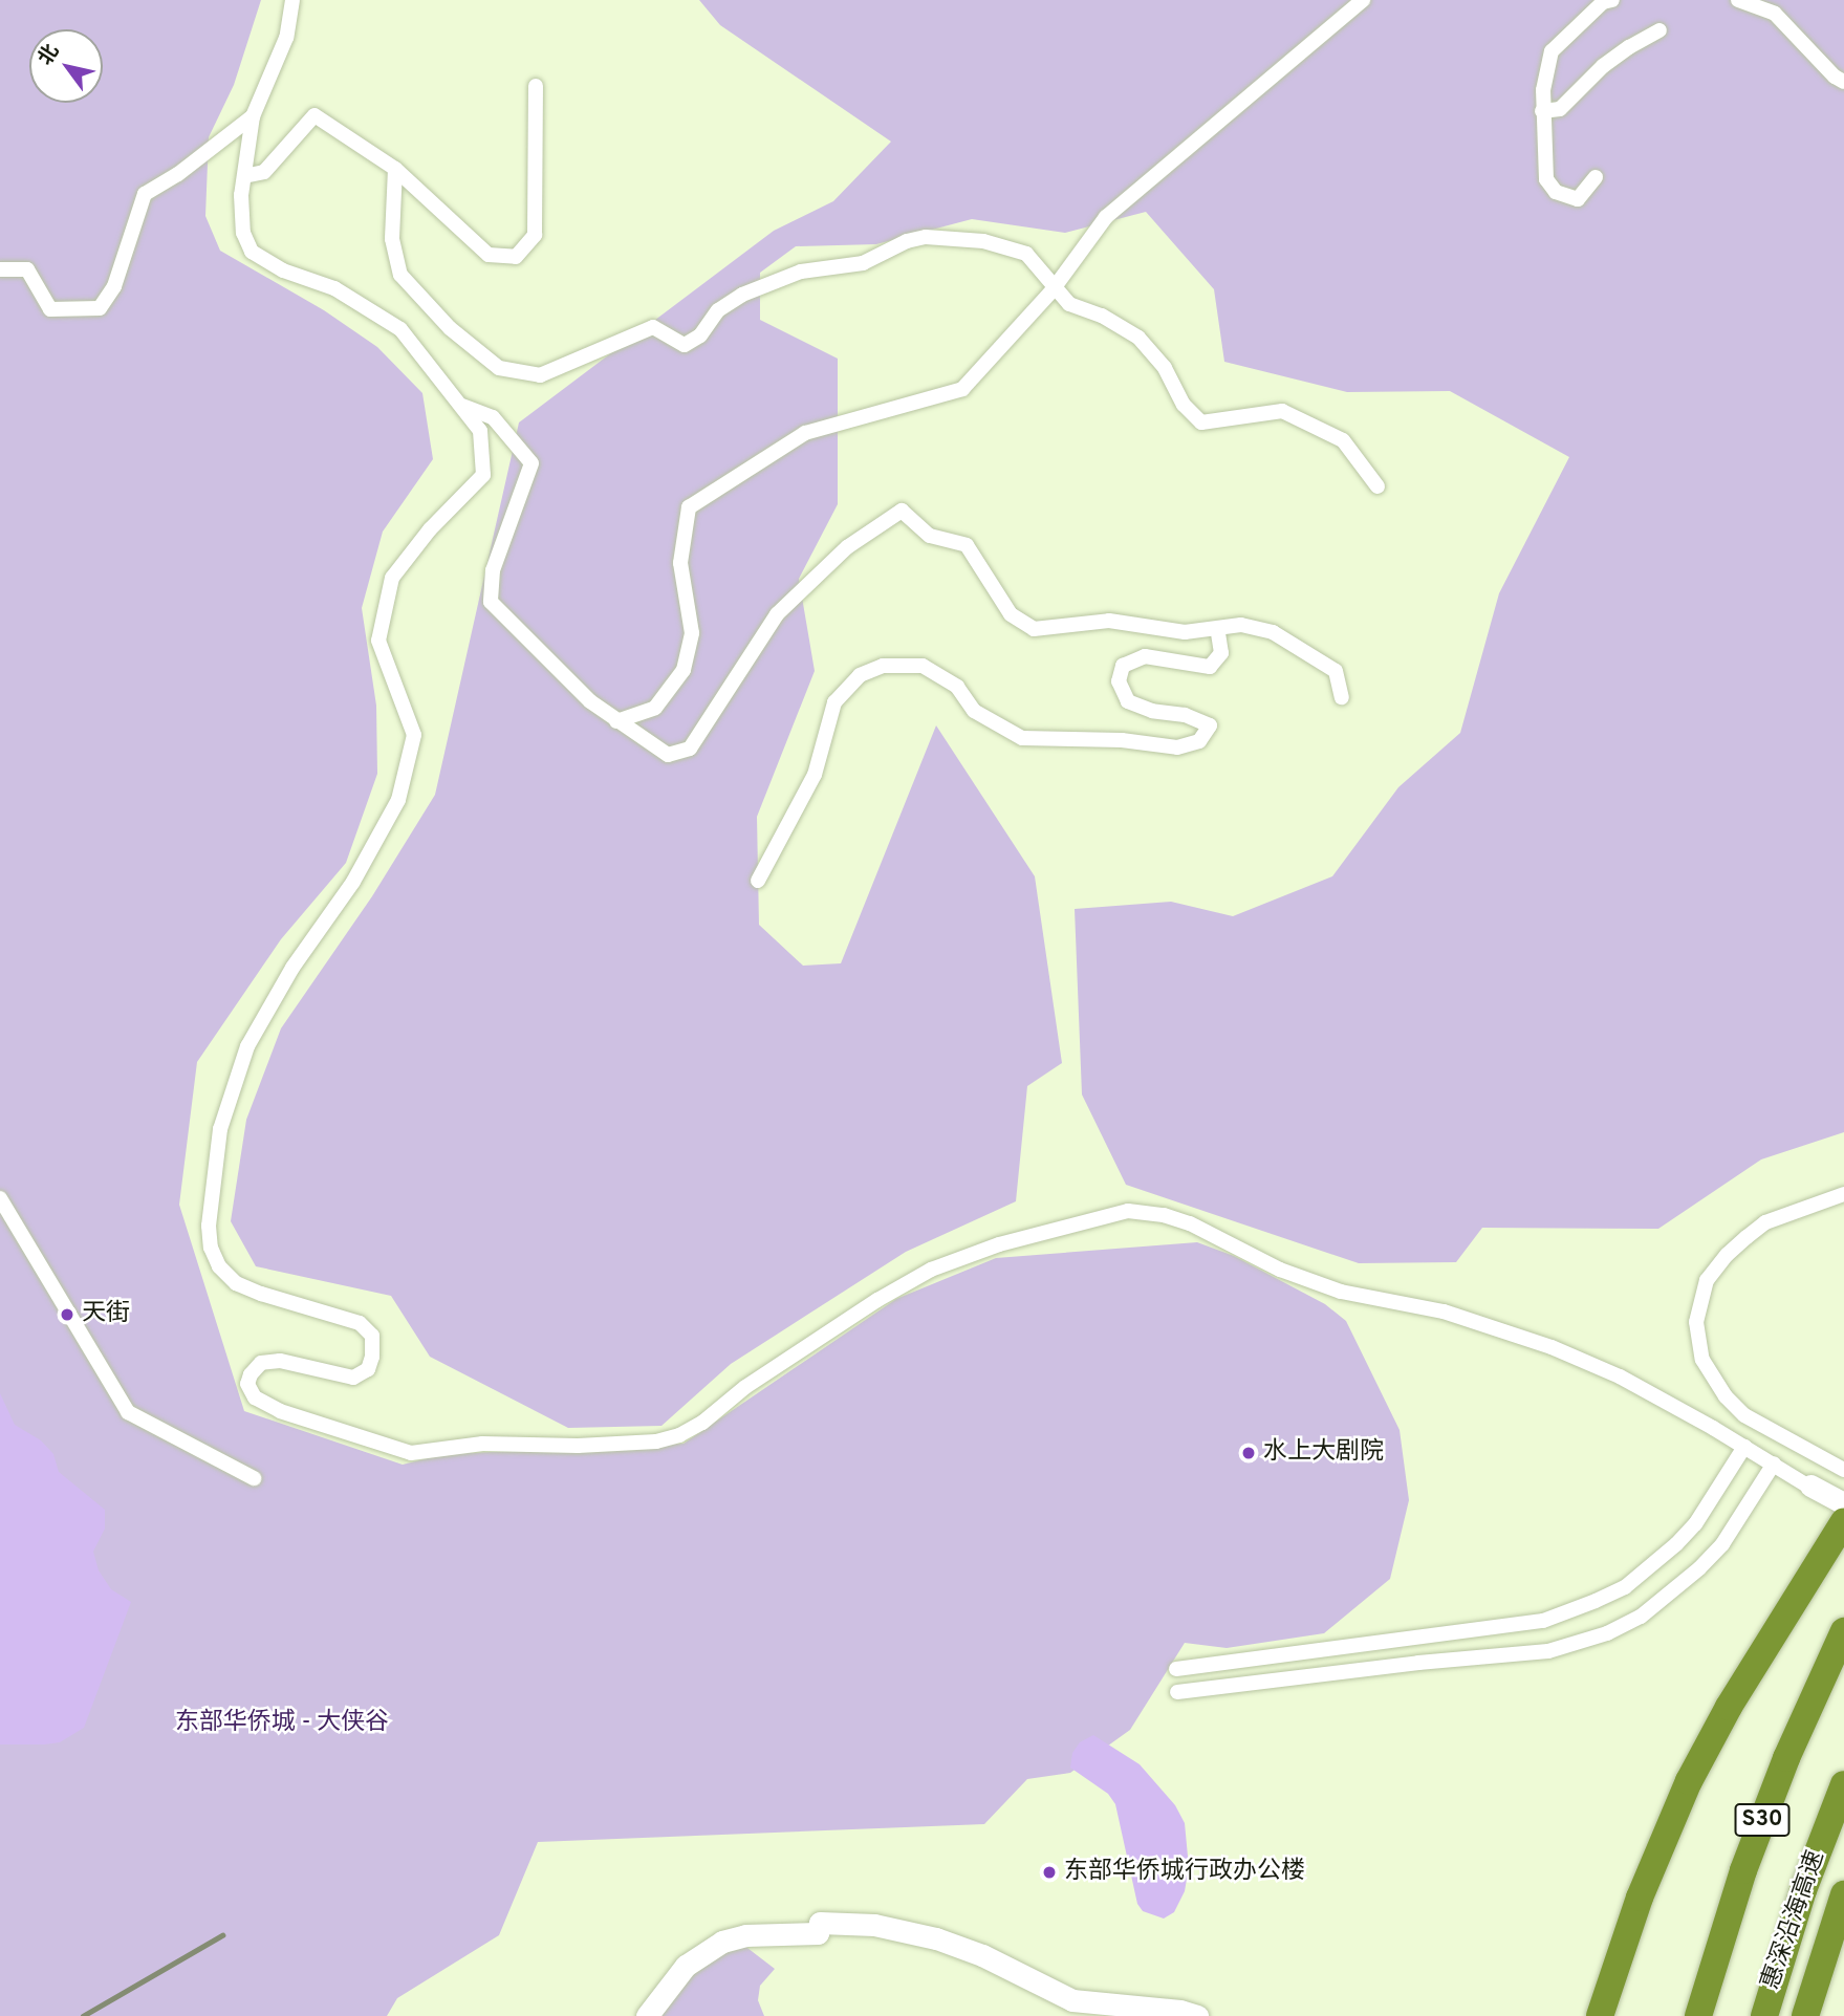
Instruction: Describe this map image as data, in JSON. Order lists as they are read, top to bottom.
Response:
{
  "streets": {
    "highway": ["S30", "惠深沿海高速"]
  },
  "parks": ["东部华侨城 - 大侠谷"],
  "places": ["天街", "水上大剧院", "东部华侨城行政办公楼"],
  "north": "top left"
}
